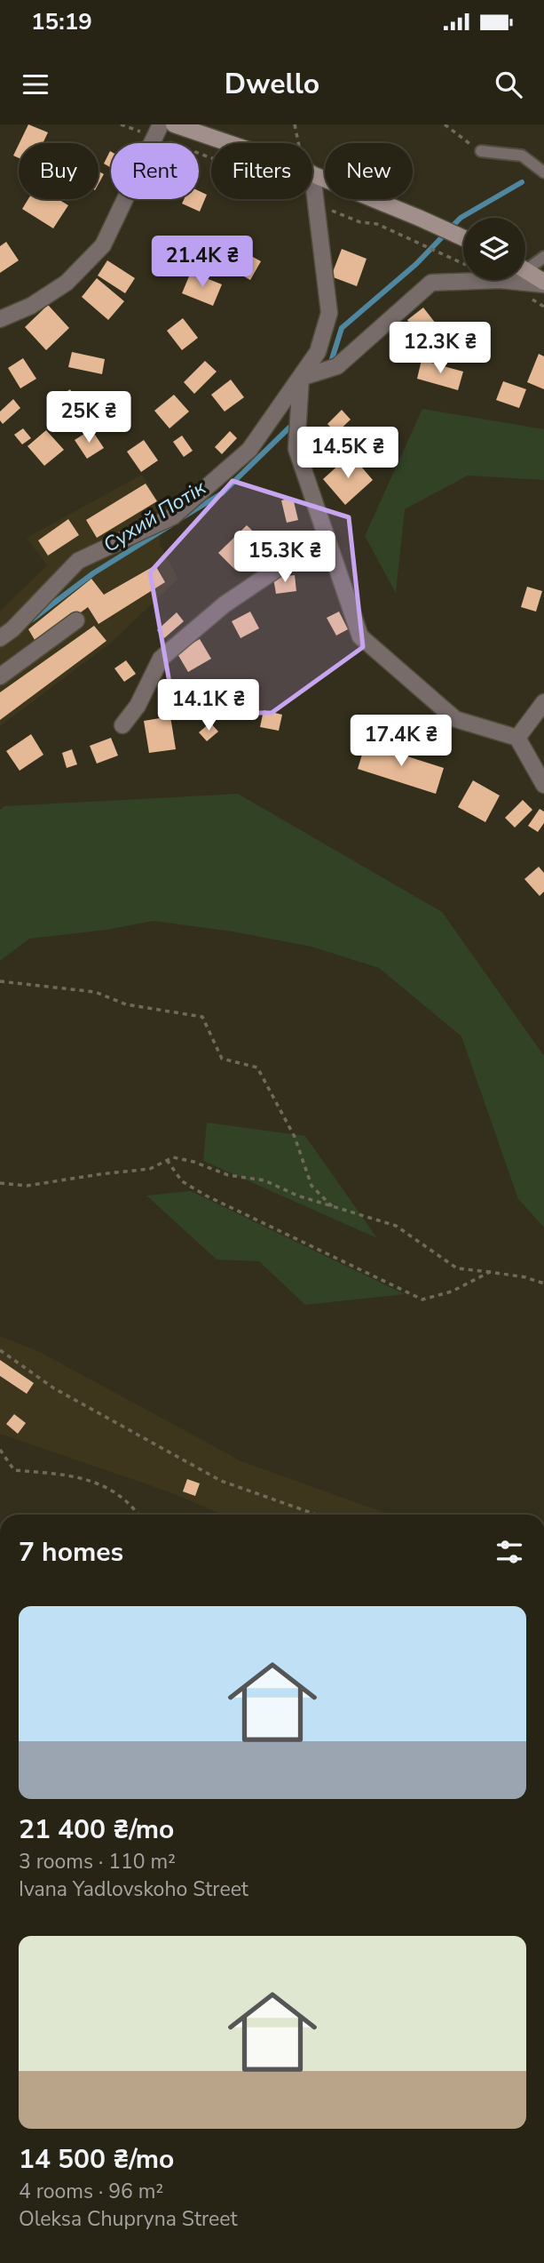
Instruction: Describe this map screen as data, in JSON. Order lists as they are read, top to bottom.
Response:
{
  "water": ["Сухий Потік"],
  "page": {
    "status": "15:19",
    "header": "Dwello",
    "chip": [
      "Buy",
      "Rent",
      "Filters",
      "New"
    ],
    "price": [
      "21.4K ₴",
      "12.3K ₴",
      "25K ₴",
      "14.5K ₴",
      "15.3K ₴",
      "14.1K ₴",
      "17.4K ₴"
    ],
    "heading": "7 homes",
    "list": [
      {
        "name": "21 400 ₴/mo",
        "note": "3 rooms · 110 m² · Ivana Yadlovskoho Street"
      },
      {
        "name": "14 500 ₴/mo",
        "note": "4 rooms · 96 m² · Oleksa Chupryna Street"
      }
    ]
  }
}
